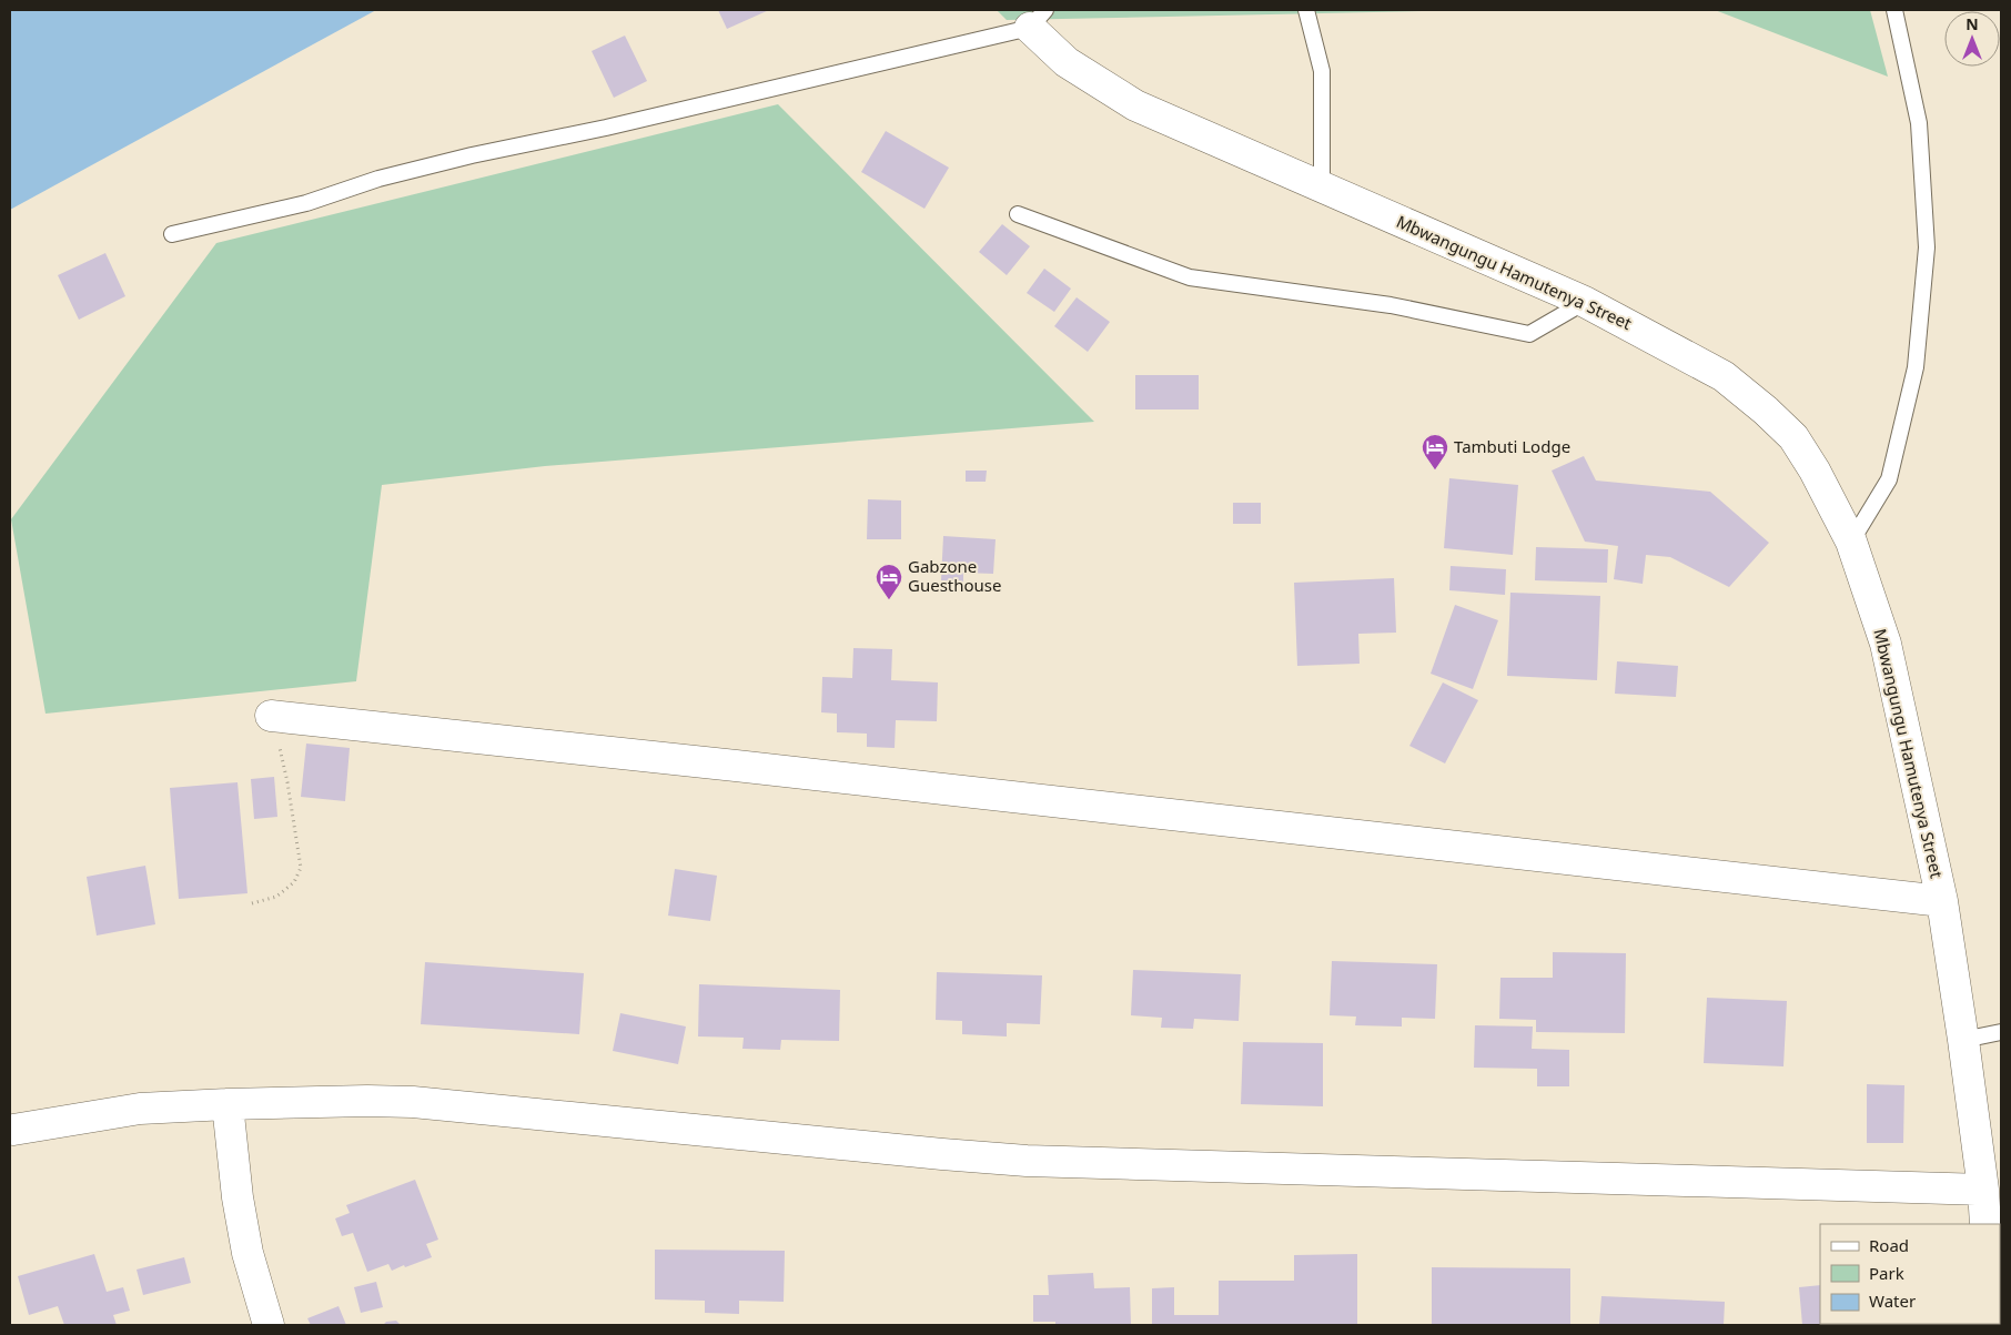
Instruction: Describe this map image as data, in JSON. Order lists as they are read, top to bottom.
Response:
{
  "streets": {
    "street": ["Mbwangungu Hamutenya Street"]
  },
  "places": {
    "hotel": ["Tambuti Lodge", "Gabzone Guesthouse"]
  },
  "legend": ["Road", "Park", "Water"],
  "north": "top"
}
